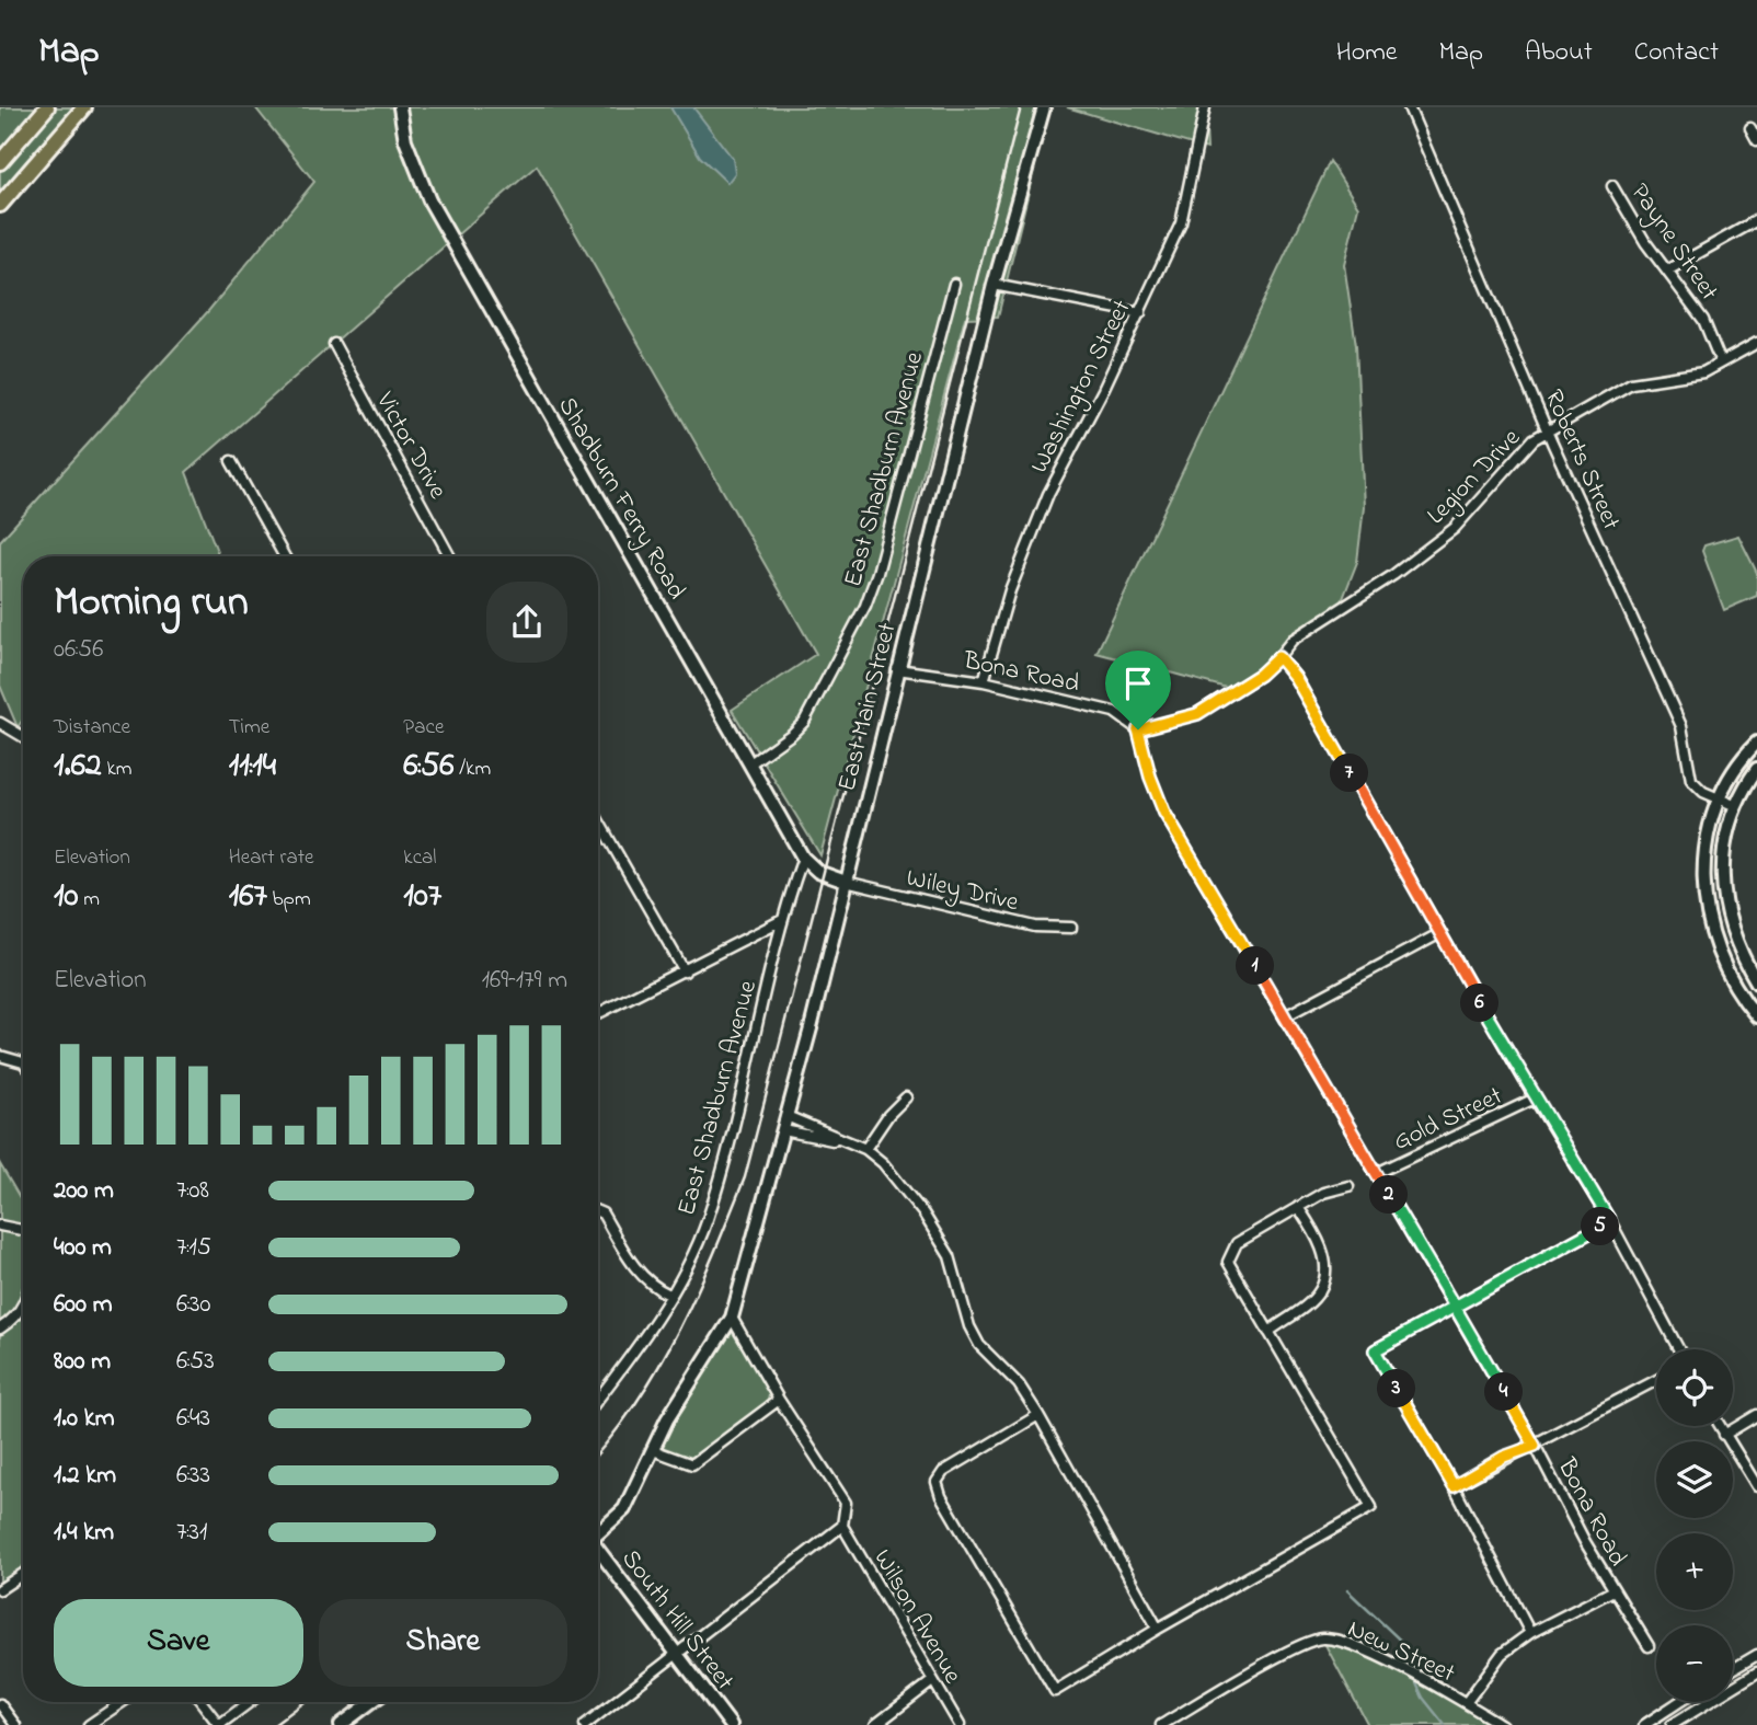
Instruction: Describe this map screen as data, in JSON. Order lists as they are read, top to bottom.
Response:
{
  "streets": {
    "street": [
      "Payne Street",
      "Washington Street",
      "Victor Drive",
      "Roberts Street",
      "East Shadburn Avenue",
      "Legion Drive",
      "Shadburn Ferry Road",
      "Bona Road",
      "East Main Street",
      "Wiley Drive",
      "Gold Street",
      "Wilson Avenue",
      "South Hill Street",
      "New Street"
    ]
  },
  "crossings": [
    ["Payne Street", "Legion Drive"],
    ["Washington Street", "Bona Road"],
    ["Roberts Street", "Legion Drive"],
    ["East Shadburn Avenue", "Shadburn Ferry Road"],
    ["Legion Drive", "Bona Road"],
    ["Shadburn Ferry Road", "East Main Street"],
    ["Shadburn Ferry Road", "Wiley Drive"],
    ["Bona Road", "East Main Street"],
    ["Bona Road", "Gold Street"],
    ["East Main Street", "Wiley Drive"]
  ],
  "page": {
    "header": "Map",
    "nav": [
      "Home",
      "Map",
      "About",
      "Contact"
    ],
    "heading": ["Morning run", "06:56"],
    "stats": [
      ["Distance", "1.62 km"],
      ["Time", "11:14"],
      ["Pace", "6:56 /km"],
      ["Elevation", "10 m"],
      ["Heart rate", "167 bpm"],
      ["kcal", "107"]
    ],
    "pins": [
      "7",
      "1",
      "6",
      "2",
      "5",
      "3",
      "4"
    ],
    "chart": ["Elevation", "169–179 m"],
    "list": [
      {
        "name": "200 m",
        "note": "7:08"
      },
      {
        "name": "400 m",
        "note": "7:15"
      },
      {
        "name": "600 m",
        "note": "6:30"
      },
      {
        "name": "800 m",
        "note": "6:53"
      },
      {
        "name": "1.0 km",
        "note": "6:43"
      },
      {
        "name": "1.2 km",
        "note": "6:33"
      },
      {
        "name": "1.4 km",
        "note": "7:31"
      }
    ],
    "map_buttons": ["+", "−"],
    "buttons": ["Save", "Share"]
  }
}
